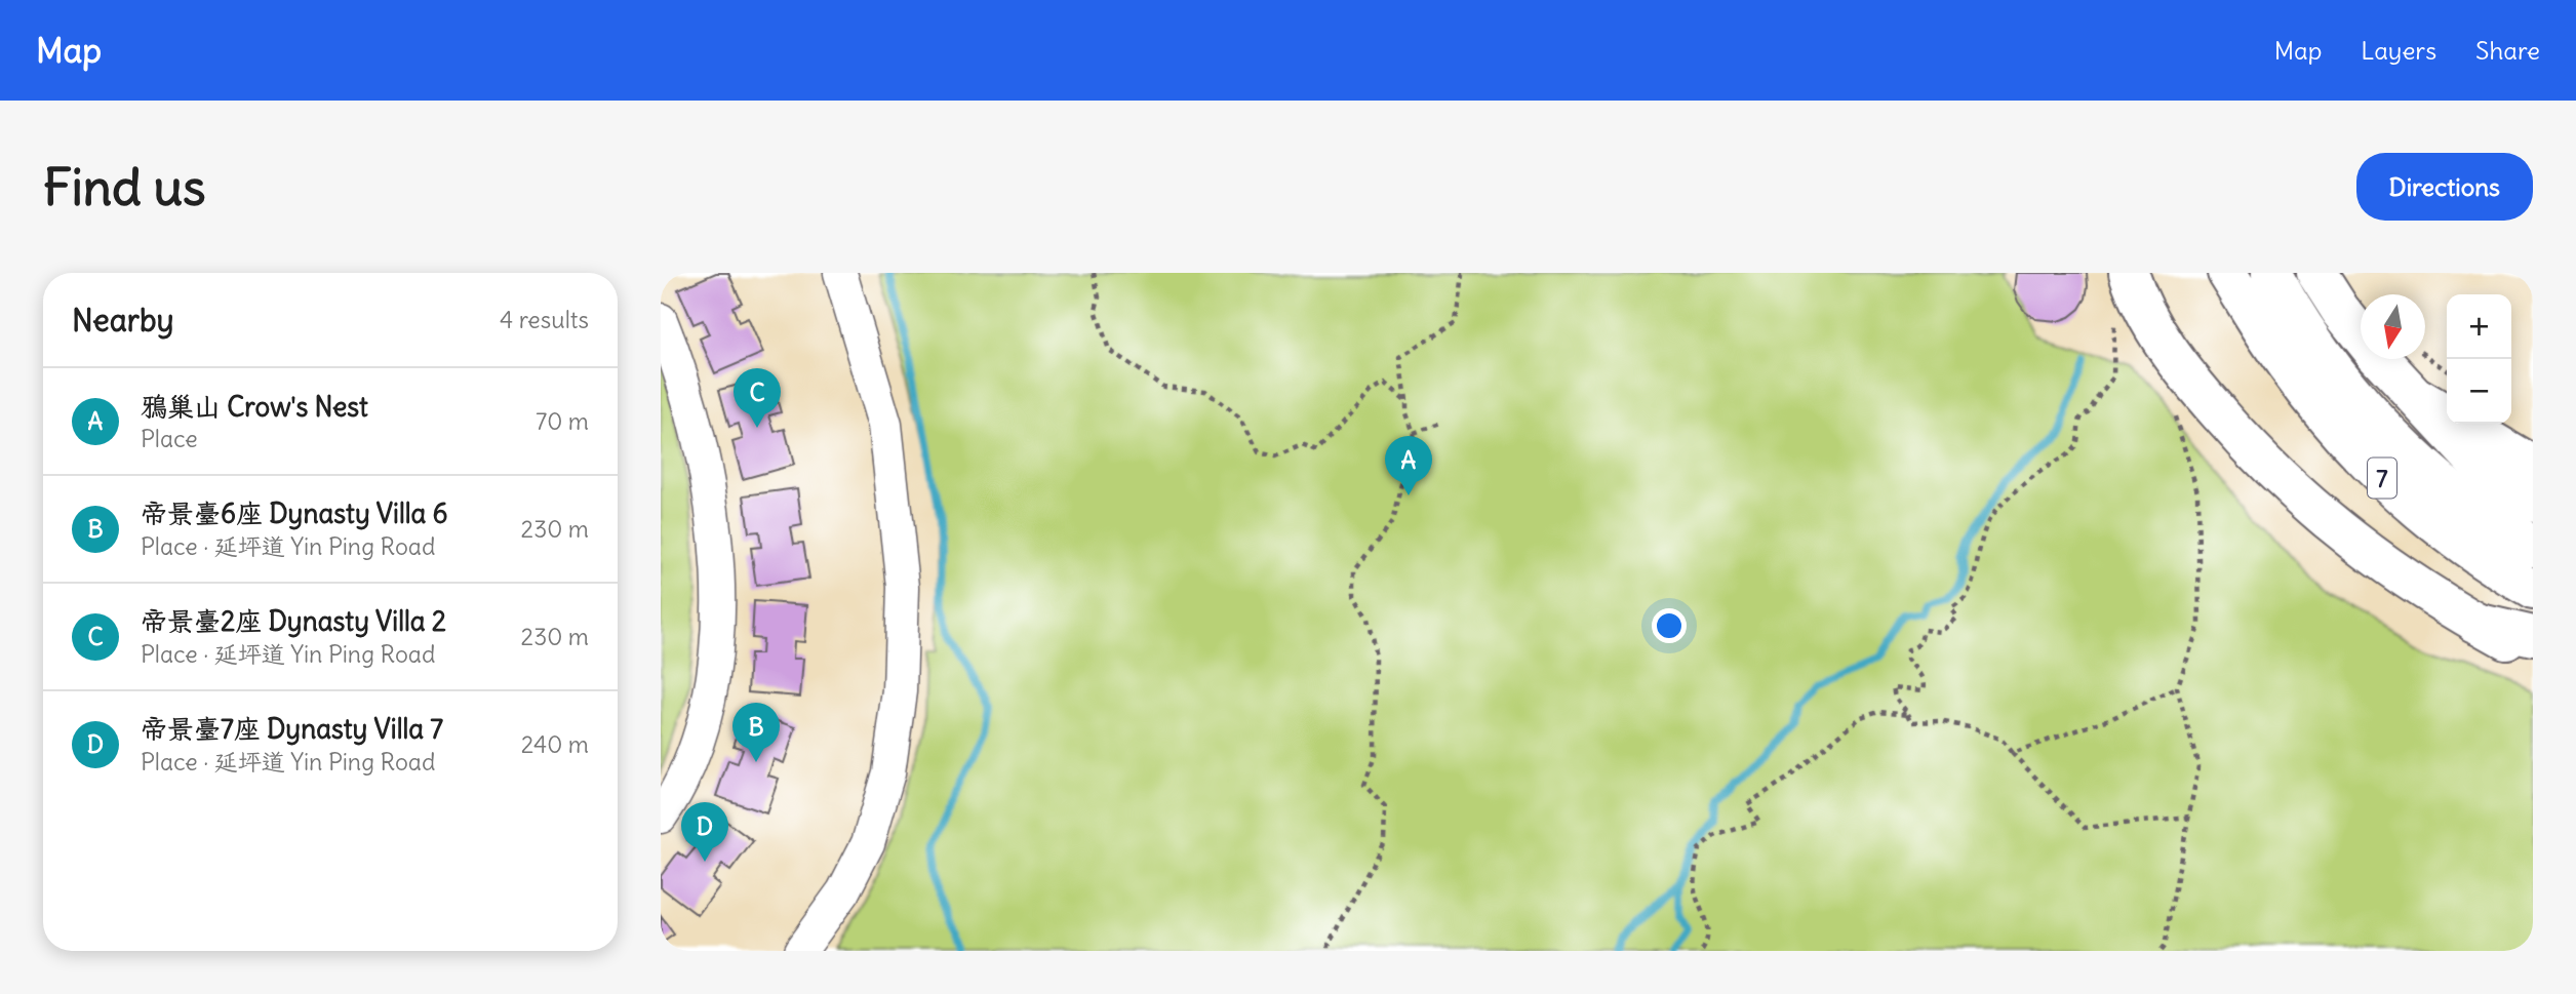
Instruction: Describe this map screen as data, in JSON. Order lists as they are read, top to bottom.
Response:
{
  "streets": {
    "main road": ["7"]
  },
  "north": "bottom",
  "page": {
    "header": "Map",
    "nav": ["Map", "Layers", "Share"],
    "buttons": "Directions",
    "title": "Find us",
    "heading": ["Nearby", "4 results"],
    "map_buttons": ["+", "−"],
    "list": [
      {
        "mark": "A",
        "name": "鴉巢山 Crow's Nest",
        "note": "Place",
        "value": "70 m"
      },
      {
        "mark": "B",
        "name": "帝景臺6座 Dynasty Villa 6",
        "note": "Place · 延坪道 Yin Ping Road",
        "value": "230 m"
      },
      {
        "mark": "C",
        "name": "帝景臺2座 Dynasty Villa 2",
        "note": "Place · 延坪道 Yin Ping Road",
        "value": "230 m"
      },
      {
        "mark": "D",
        "name": "帝景臺7座 Dynasty Villa 7",
        "note": "Place · 延坪道 Yin Ping Road",
        "value": "240 m"
      }
    ],
    "pins": [
      "C",
      "A",
      "B",
      "D"
    ]
  }
}
